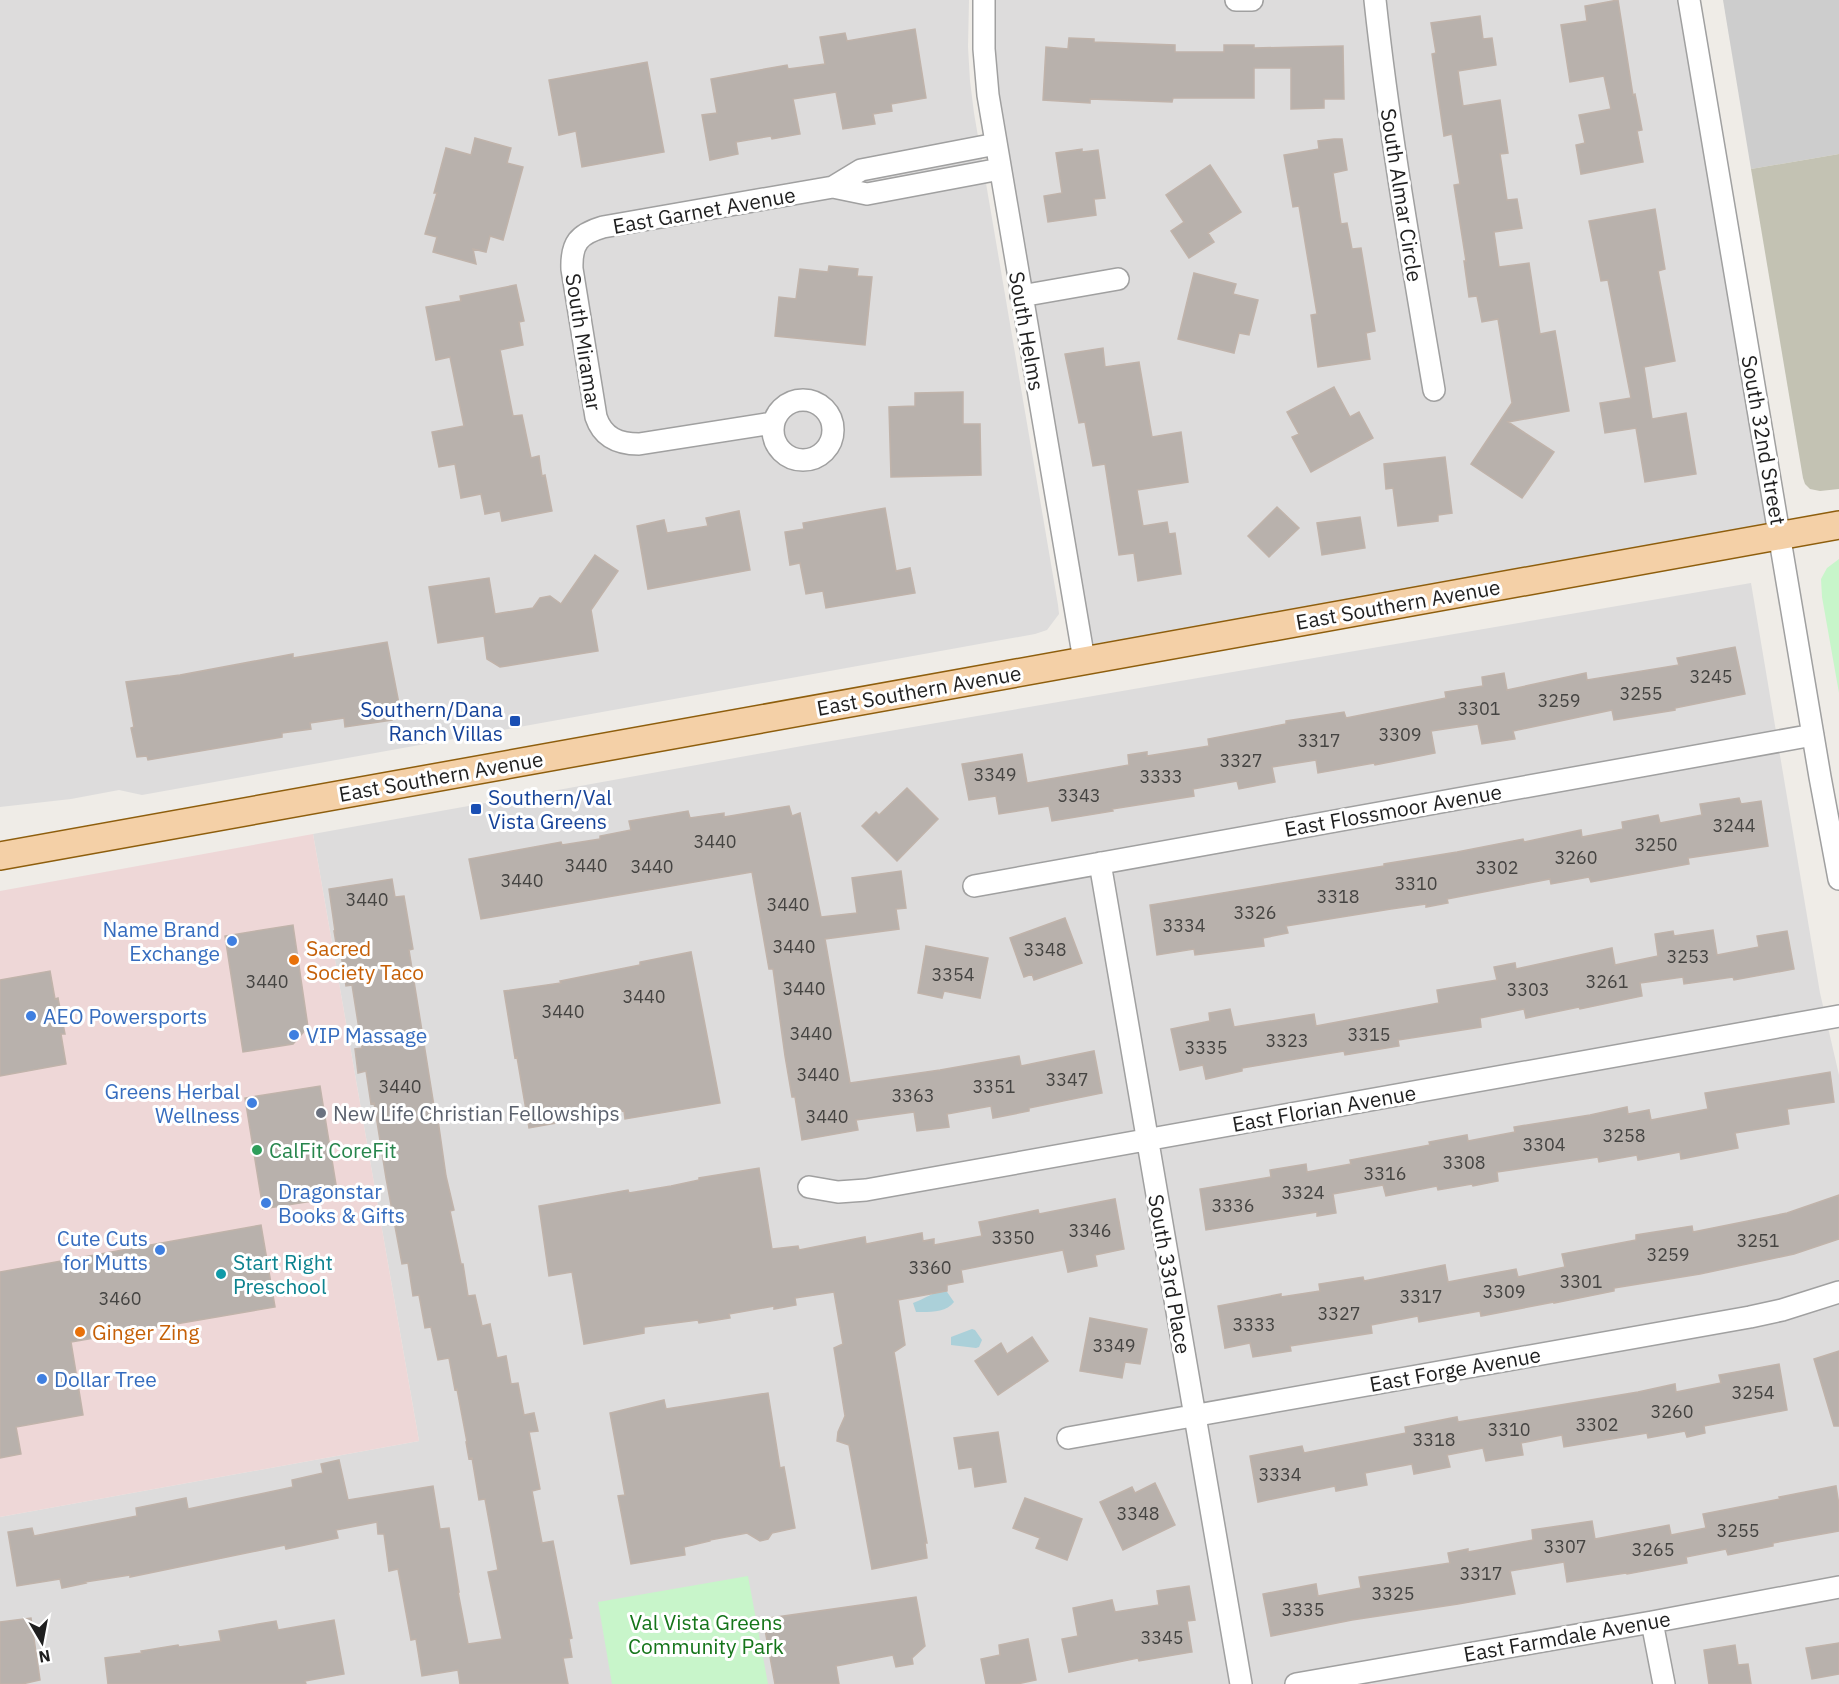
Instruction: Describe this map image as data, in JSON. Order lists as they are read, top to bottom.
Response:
{
  "streets": {
    "main road": ["East Southern Avenue"],
    "street": [
      "South Almar Circle",
      "East Garnet Avenue",
      "South Helms",
      "South Miramar",
      "South 32nd Street",
      "East Flossmoor Avenue",
      "East Florian Avenue",
      "South 33rd Place",
      "East Forge Avenue",
      "East Farmdale Avenue"
    ]
  },
  "crossings": [
    ["East Garnet Avenue", "South Helms"],
    ["East Garnet Avenue", "South Miramar"],
    ["South Helms", "East Southern Avenue"],
    ["South 32nd Street", "East Southern Avenue"],
    ["South 32nd Street", "East Flossmoor Avenue"],
    ["East Flossmoor Avenue", "South 33rd Place"],
    ["East Florian Avenue", "South 33rd Place"],
    ["South 33rd Place", "East Forge Avenue"]
  ],
  "parks": ["Val Vista Greens Community Park"],
  "places": {
    "transit": ["Southern/Dana Ranch Villas", "Southern/Val Vista Greens"],
    "other": [
      "Name Brand Exchange",
      "Sacred Society Taco",
      "AEO Powersports",
      "VIP Massage",
      "Greens Herbal Wellness",
      "New Life Christian Fellowships",
      "CalFit CoreFit",
      "Dragonstar Books & Gifts",
      "Cute Cuts for Mutts",
      "Start Right Preschool",
      "Ginger Zing",
      "Dollar Tree"
    ]
  },
  "house_numbers": [
    "3245",
    "3255",
    "3259",
    "3301",
    "3309",
    "3317",
    "3327",
    "3349",
    "3333",
    "3343",
    "3244",
    "3440",
    "3250",
    "3260",
    "3440",
    "3440",
    "3302",
    "3440",
    "3310",
    "3318",
    "3440",
    "3440",
    "3326",
    "3334",
    "3440",
    "3348",
    "3253",
    "3354",
    "3440",
    "3261",
    "3440",
    "3303",
    "3440",
    "3440",
    "3440",
    "3315",
    "3323",
    "3335",
    "3440",
    "3347",
    "3440",
    "3351",
    "3363",
    "3440",
    "3258",
    "3304",
    "3308",
    "3316",
    "3324",
    "3336",
    "3346",
    "3350",
    "3251",
    "3259",
    "3360",
    "3301",
    "3309",
    "3317",
    "3460",
    "3327",
    "3333",
    "3349",
    "3254",
    "3260",
    "3302",
    "3310",
    "3318",
    "3334",
    "3348",
    "3255",
    "3307",
    "3265",
    "3317",
    "3325",
    "3335",
    "3345"
  ],
  "north": "bottom"
}
